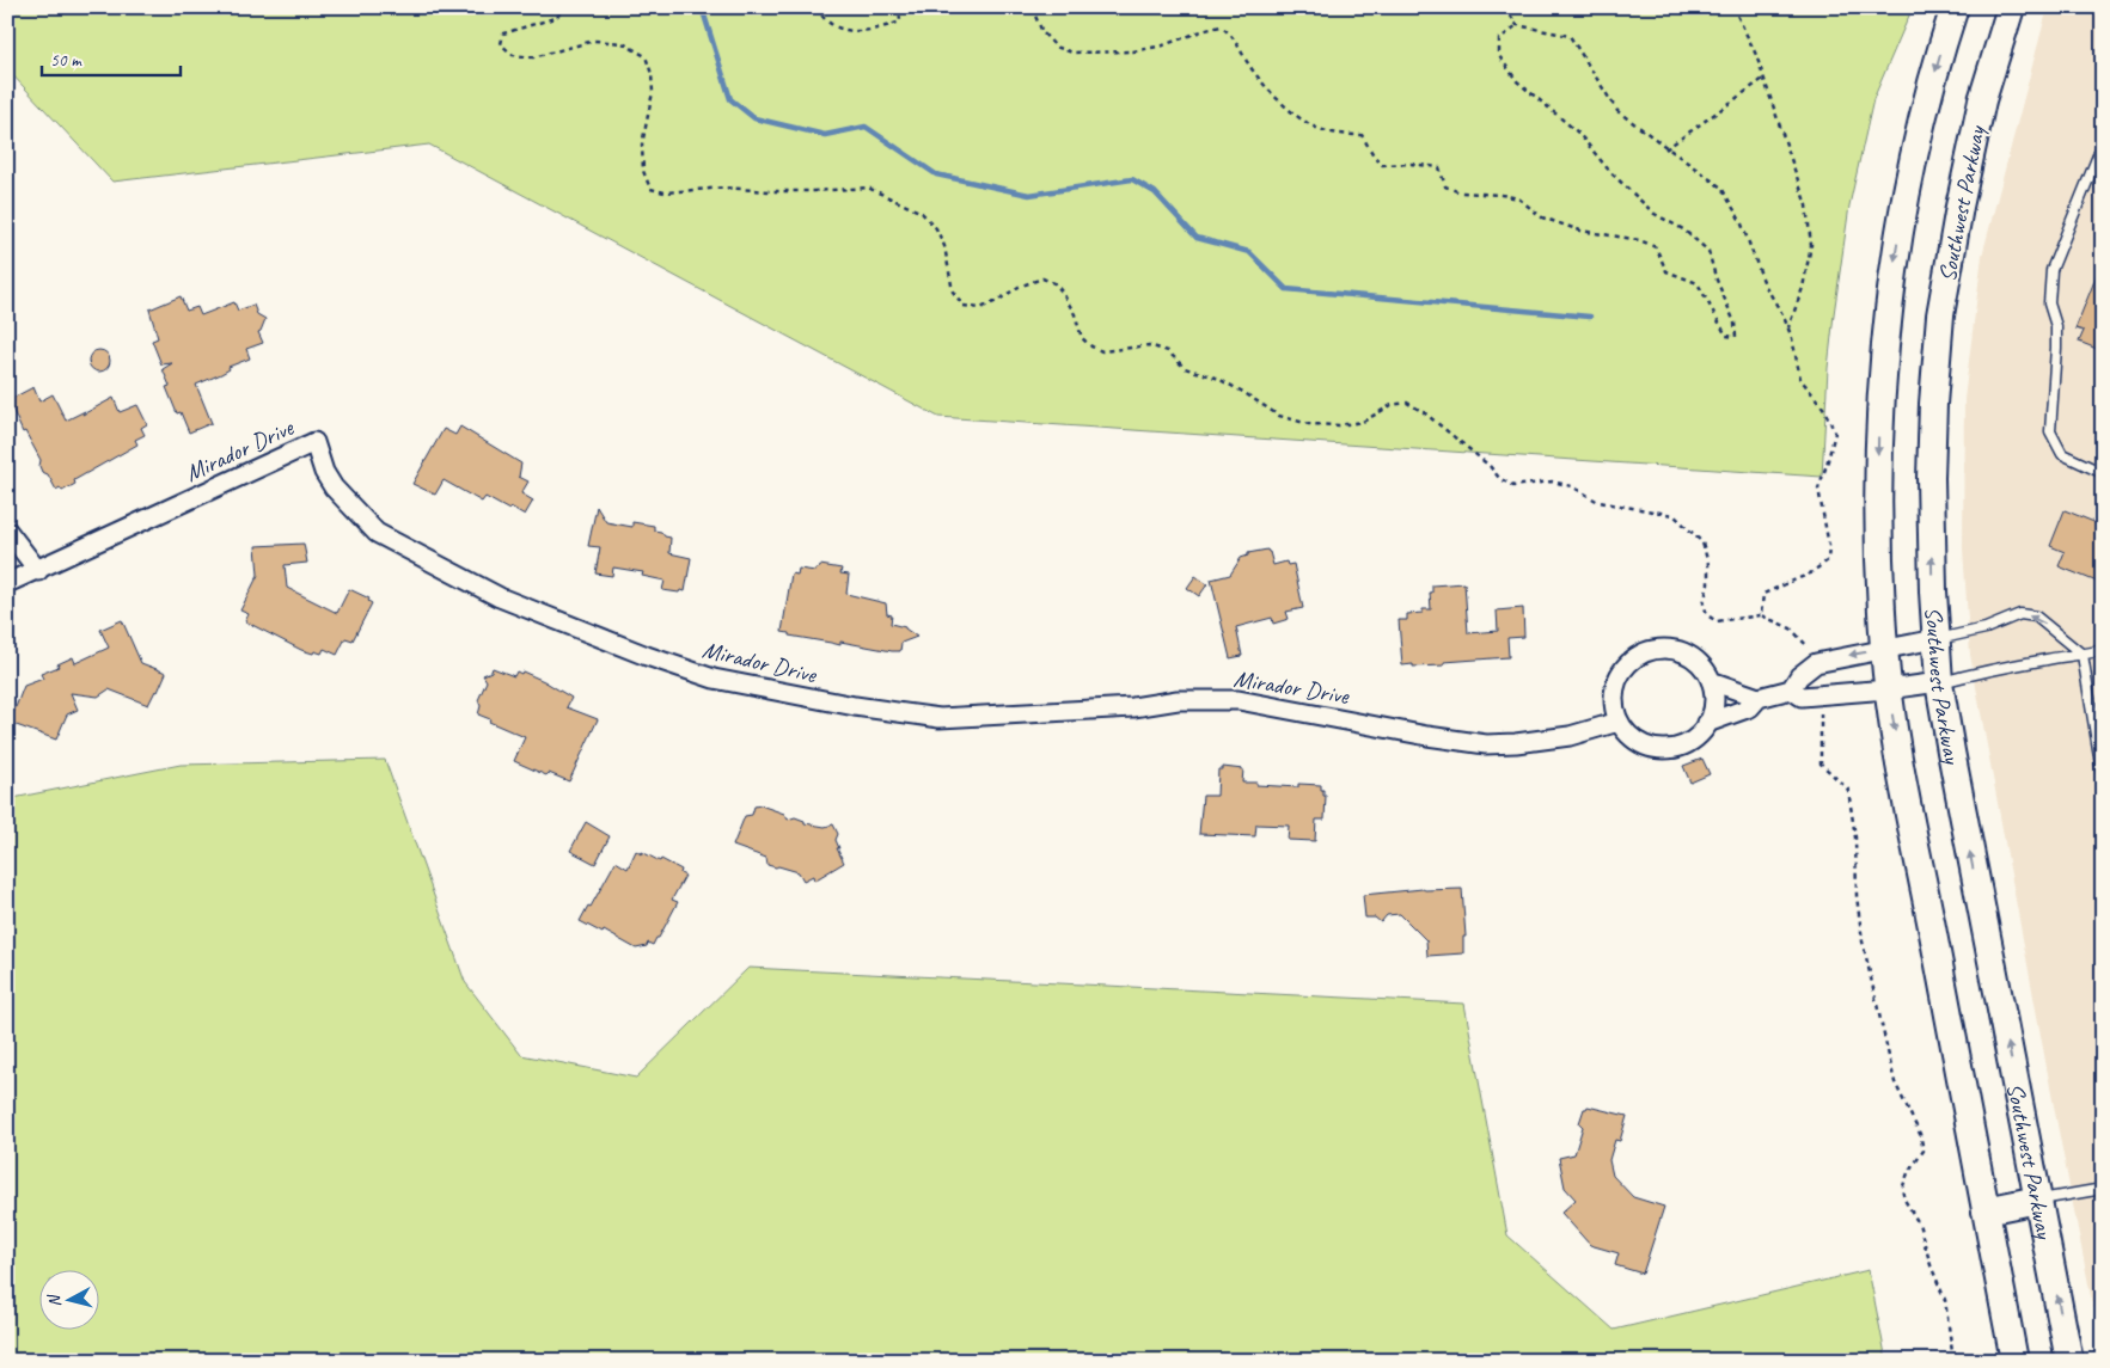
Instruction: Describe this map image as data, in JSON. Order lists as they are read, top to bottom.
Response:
{
  "streets": {
    "main road": ["Southwest Parkway"],
    "street": ["Mirador Drive"]
  },
  "scale_bar": "50 m",
  "north": "left"
}
